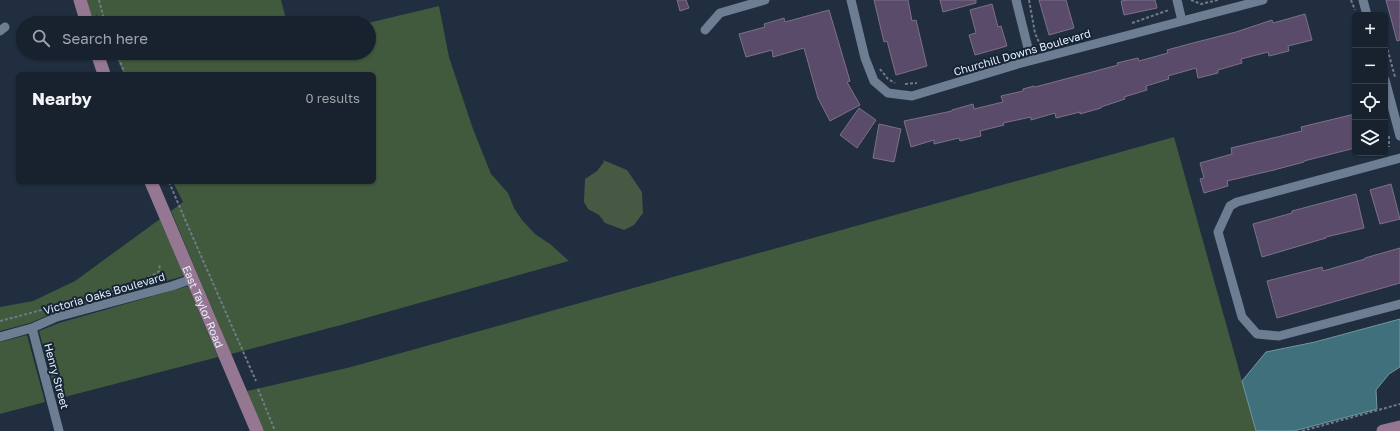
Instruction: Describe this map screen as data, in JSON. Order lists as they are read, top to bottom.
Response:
{
  "streets": {
    "main road": ["East Taylor Road"],
    "street": ["Churchill Downs Boulevard", "Victoria Oaks Boulevard", "Henry Street"]
  },
  "crossings": [
    ["Victoria Oaks Boulevard", "East Taylor Road"],
    ["Victoria Oaks Boulevard", "Henry Street"]
  ],
  "page": {
    "map_buttons": ["+", "−"],
    "search": "Search here",
    "heading": ["Nearby", "0 results"]
  }
}
